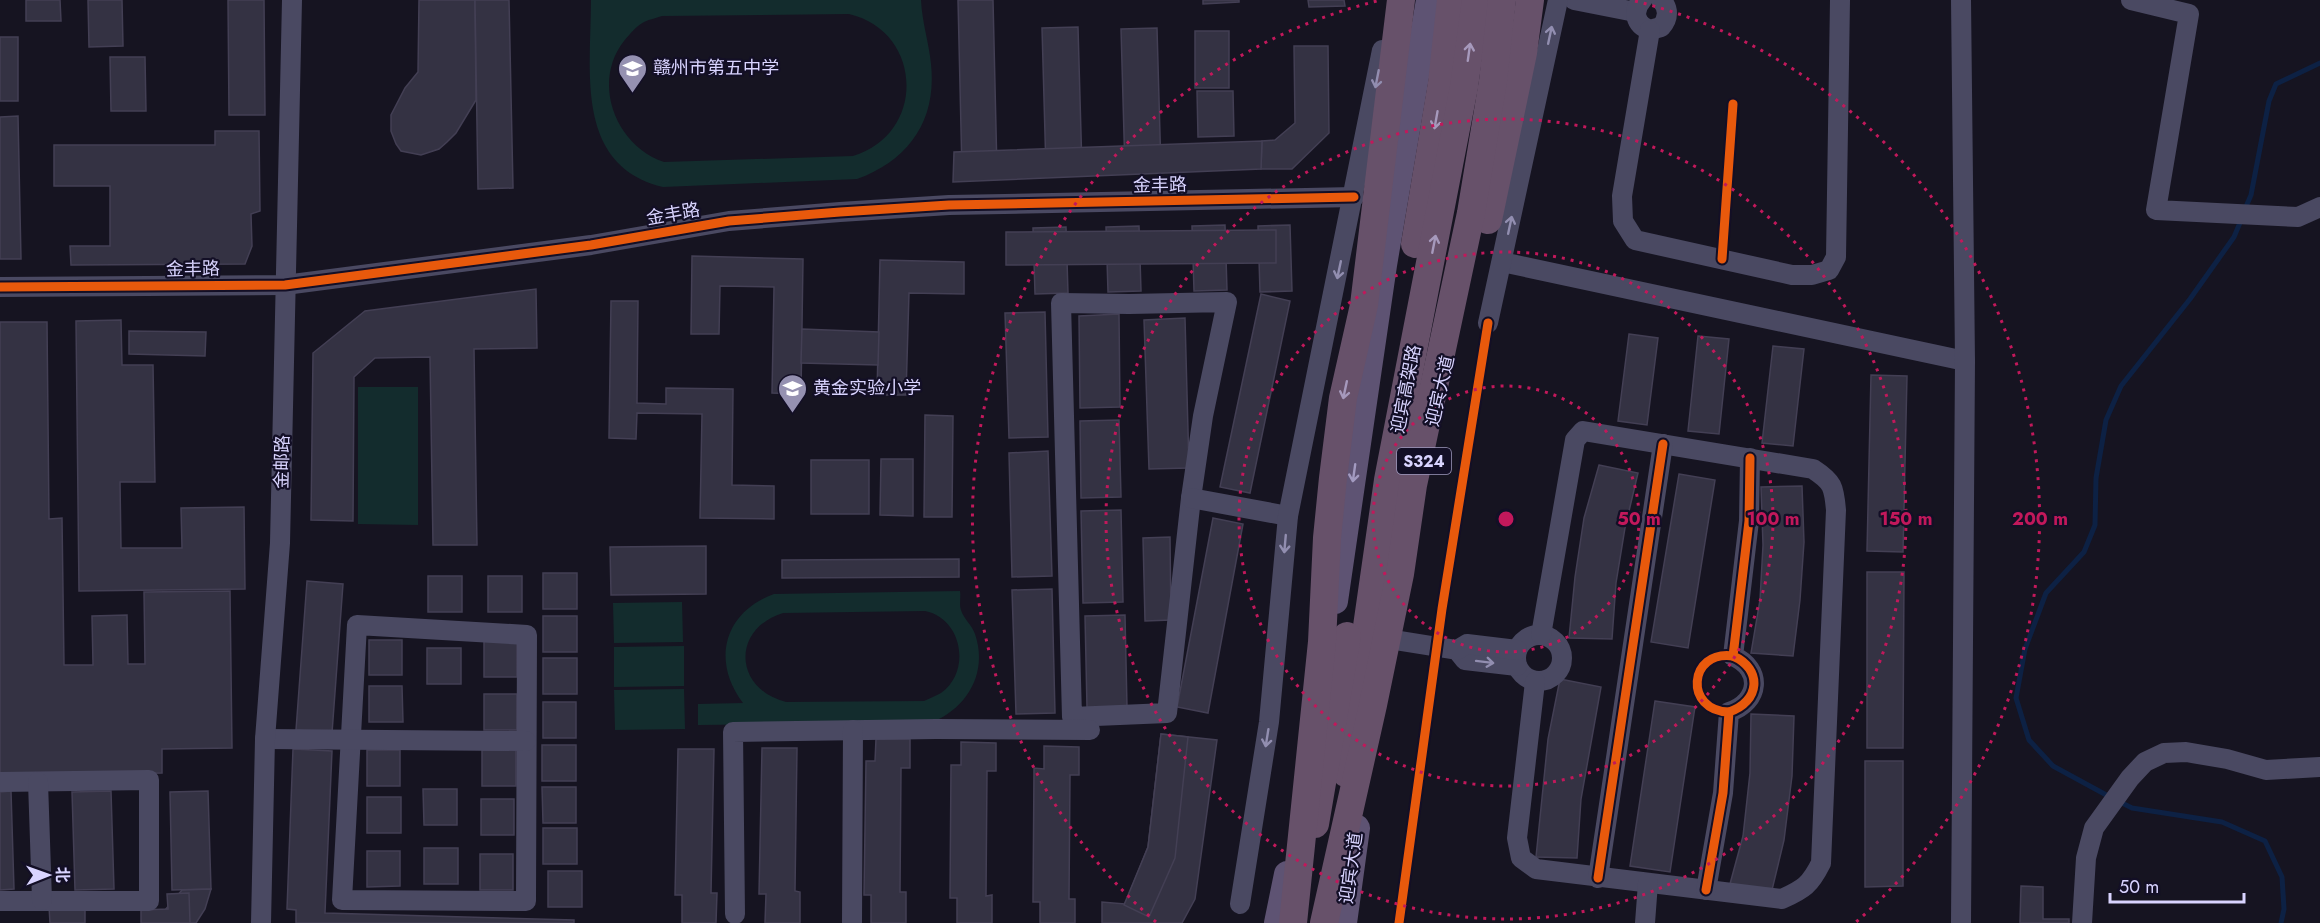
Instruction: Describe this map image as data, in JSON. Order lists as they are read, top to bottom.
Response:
{
  "streets": {
    "highway": ["迎宾高架路"],
    "main road": ["迎宾大道", "S324"],
    "street": ["金丰路", "金邮路"]
  },
  "crossings": [
    ["金丰路", "金邮路"]
  ],
  "places": {
    "school or university": ["赣州市第五中学", "黄金实验小学"]
  },
  "scale_bar": "50 m",
  "north": "right",
  "rings": [
    "50 m",
    "100 m",
    "150 m",
    "200 m"
  ]
}
